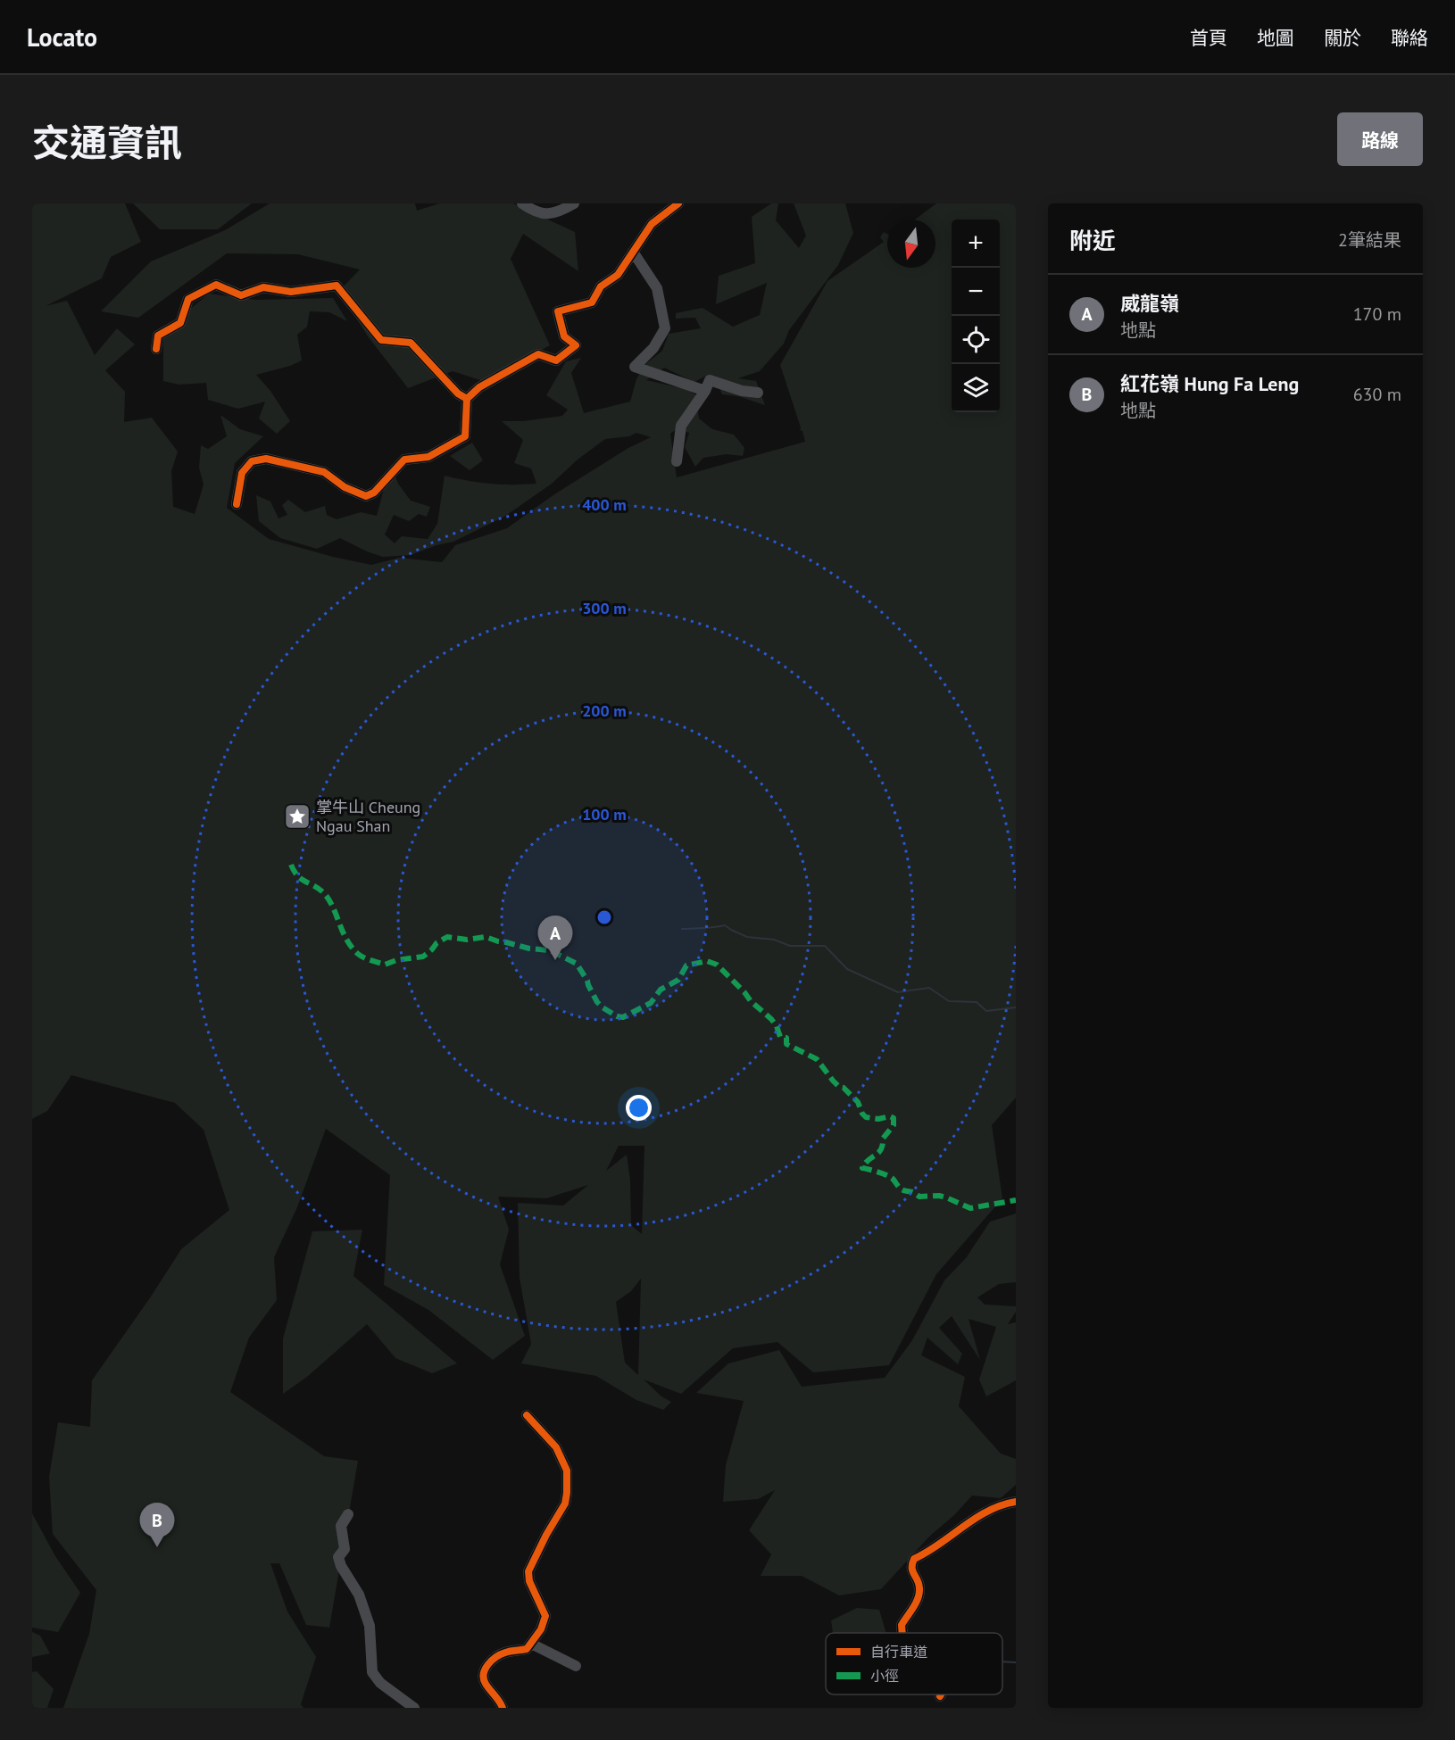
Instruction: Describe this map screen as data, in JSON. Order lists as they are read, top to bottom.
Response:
{
  "places": {
    "place": ["掌牛山 Cheung Ngau Shan"]
  },
  "legend": ["自行車道", "小徑"],
  "north": "bottom",
  "page": {
    "header": "Locato",
    "nav": [
      "首頁",
      "地圖",
      "關於",
      "聯絡"
    ],
    "title": "交通資訊",
    "buttons": "路線",
    "heading": ["附近", "2筆結果"],
    "map_buttons": ["+", "−"],
    "list": [
      {
        "mark": "A",
        "name": "威龍嶺",
        "note": "地點",
        "value": "170 m"
      },
      {
        "mark": "B",
        "name": "紅花嶺 Hung Fa Leng",
        "note": "地點",
        "value": "630 m"
      }
    ],
    "pins": ["A", "B"]
  },
  "rings": [
    "400 m",
    "300 m",
    "200 m",
    "100 m"
  ]
}
